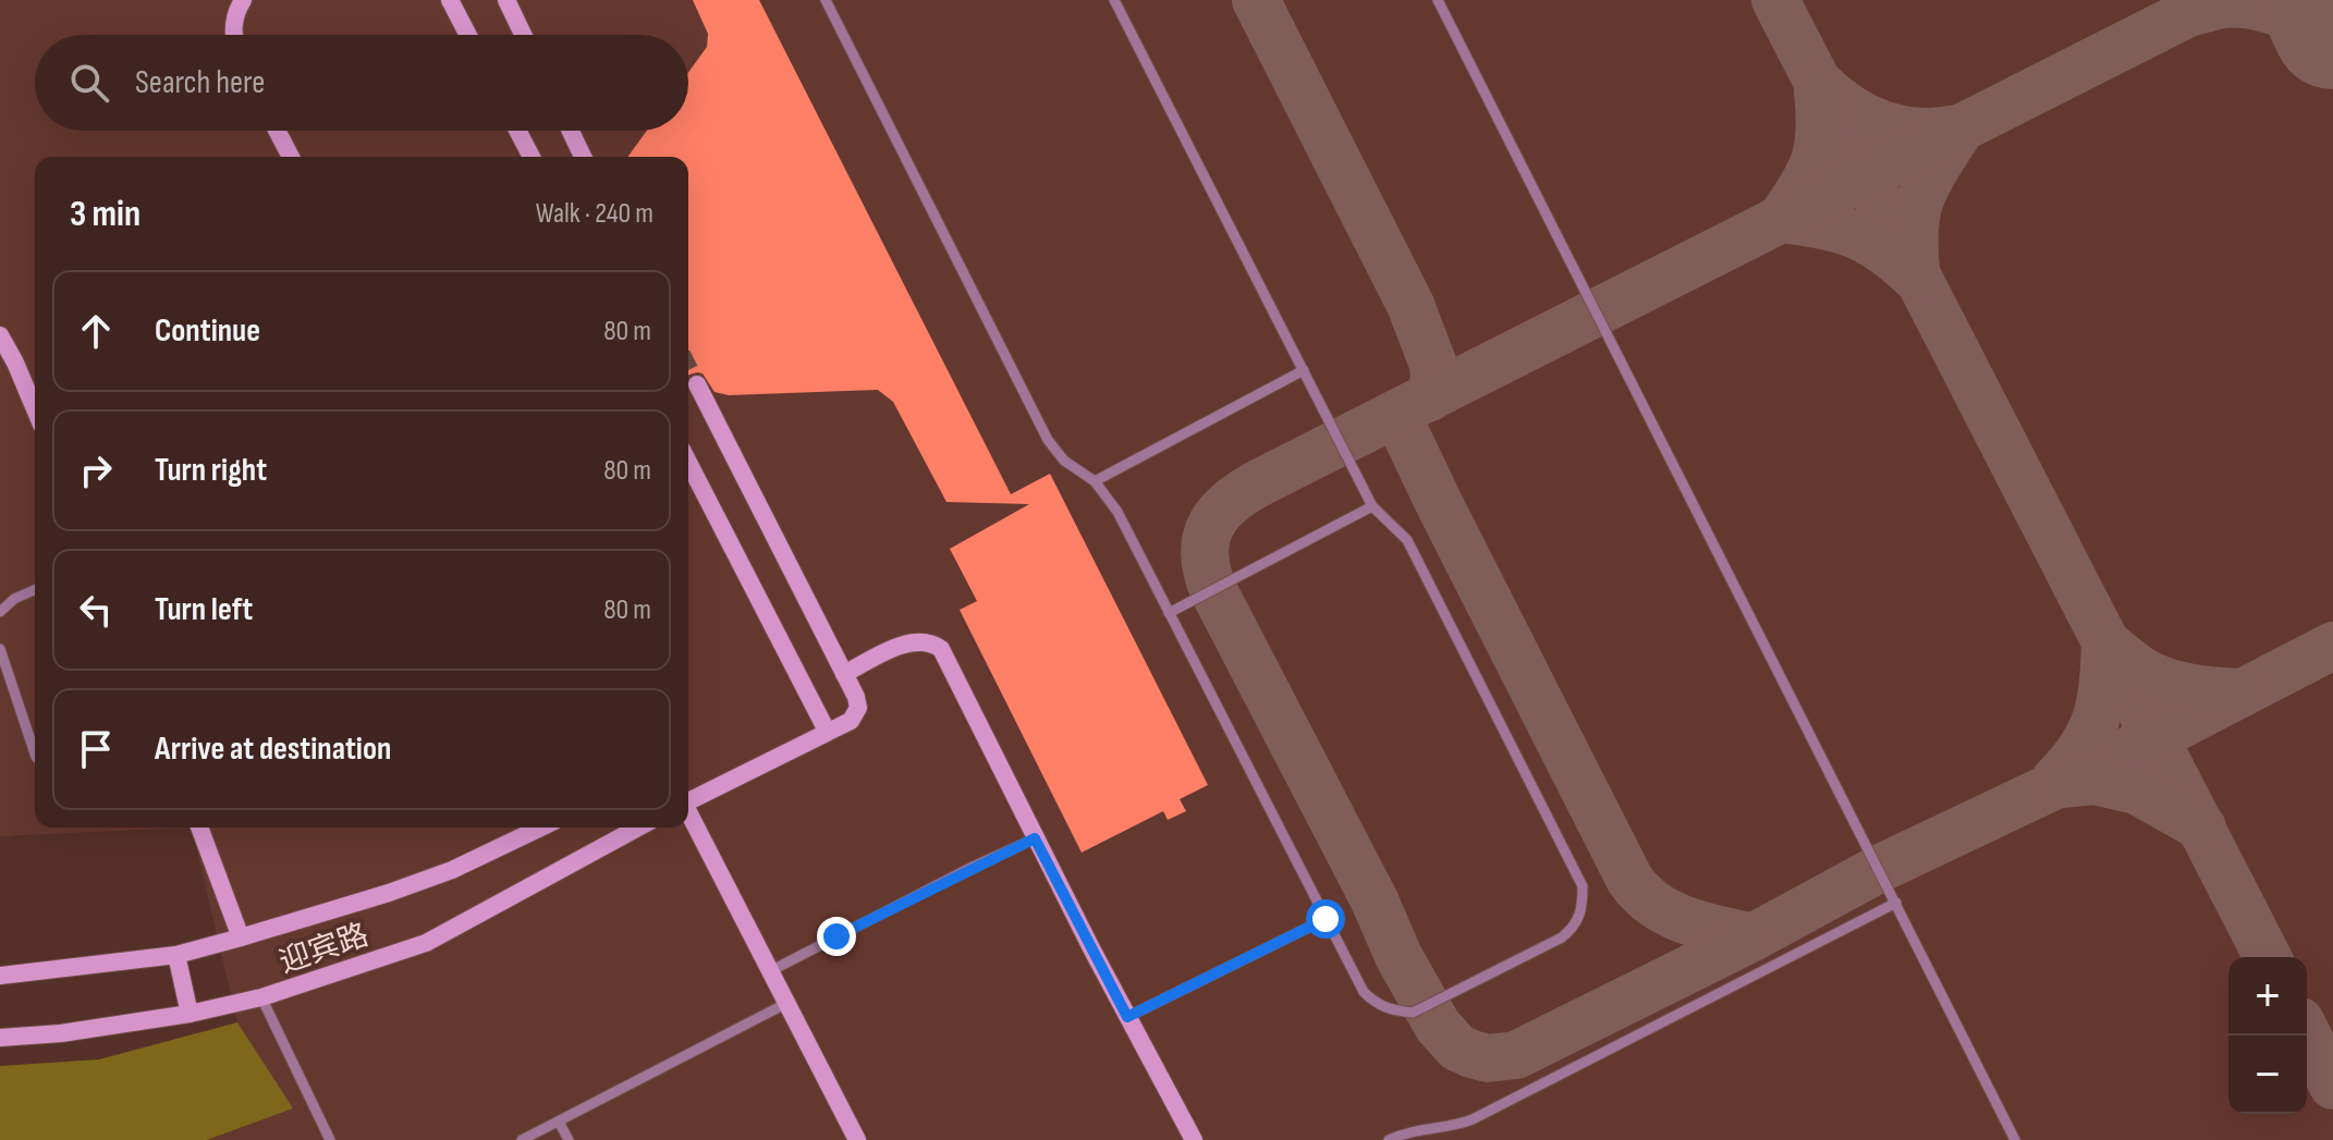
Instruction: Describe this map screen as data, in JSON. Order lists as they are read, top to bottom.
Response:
{
  "streets": {
    "street": ["迎宾路"]
  },
  "page": {
    "search": "Search here",
    "heading": ["3 min", "Walk · 240 m"],
    "list": [
      ["Continue", "80 m"],
      ["Turn right", "80 m"],
      ["Turn left", "80 m"],
      "Arrive at destination"
    ],
    "map_buttons": ["+", "−"]
  }
}
